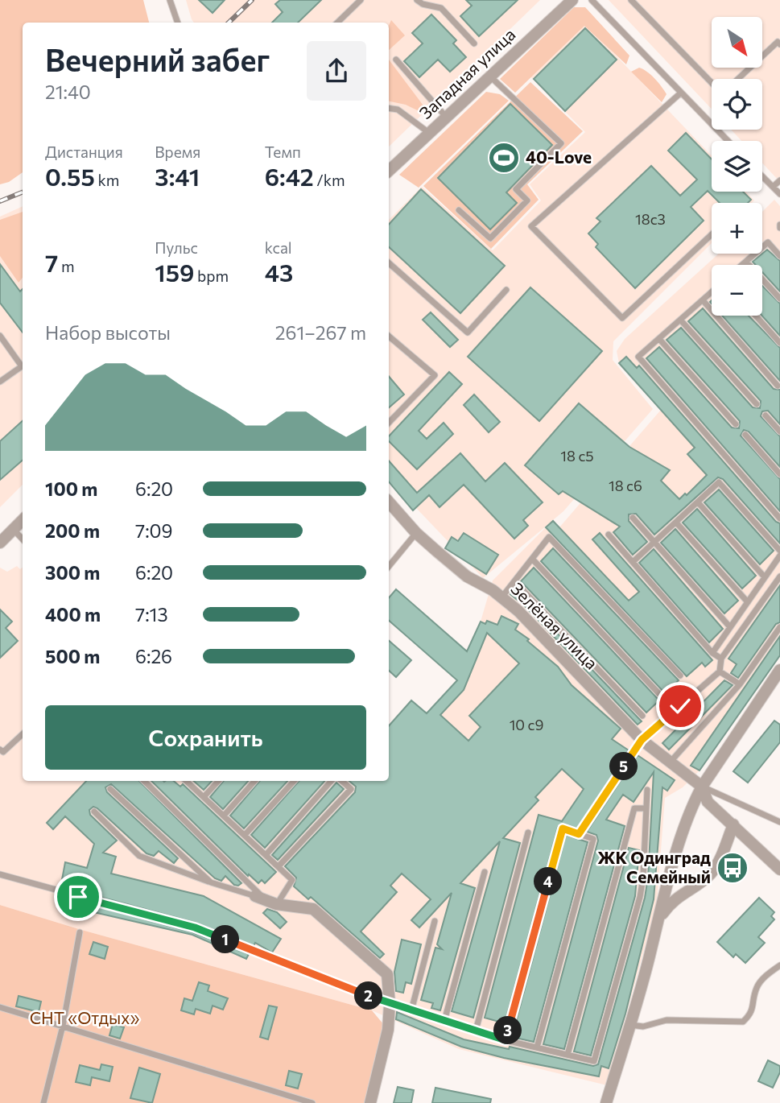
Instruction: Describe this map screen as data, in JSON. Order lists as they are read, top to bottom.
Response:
{
  "streets": {
    "street": ["Западная улица", "Зелёная улица"]
  },
  "parks": ["СНТ «Отдых»"],
  "places": {
    "sports": ["40-Love"],
    "bus stop": ["ЖК Одинград Семейный"]
  },
  "house_numbers": [
    "18с3",
    "18 с5",
    "18 с6",
    "10 с9"
  ],
  "north": "bottom right",
  "page": {
    "map_buttons": ["+", "−"],
    "heading": ["Вечерний забег", "21:40"],
    "stats": [
      ["Дистанция", "0.55 km"],
      ["Время", "3:41"],
      ["Темп", "6:42 /km"],
      ["7 m"],
      ["Пульс", "159 bpm"],
      ["kcal", "43"]
    ],
    "chart": ["Набор высоты", "261–267 m"],
    "list": [
      {
        "name": "100 m",
        "note": "6:20"
      },
      {
        "name": "200 m",
        "note": "7:09"
      },
      {
        "name": "300 m",
        "note": "6:20"
      },
      {
        "name": "400 m",
        "note": "7:13"
      },
      {
        "name": "500 m",
        "note": "6:26"
      }
    ],
    "buttons": "Сохранить",
    "pins": [
      "5",
      "4",
      "1",
      "2",
      "3"
    ]
  }
}
